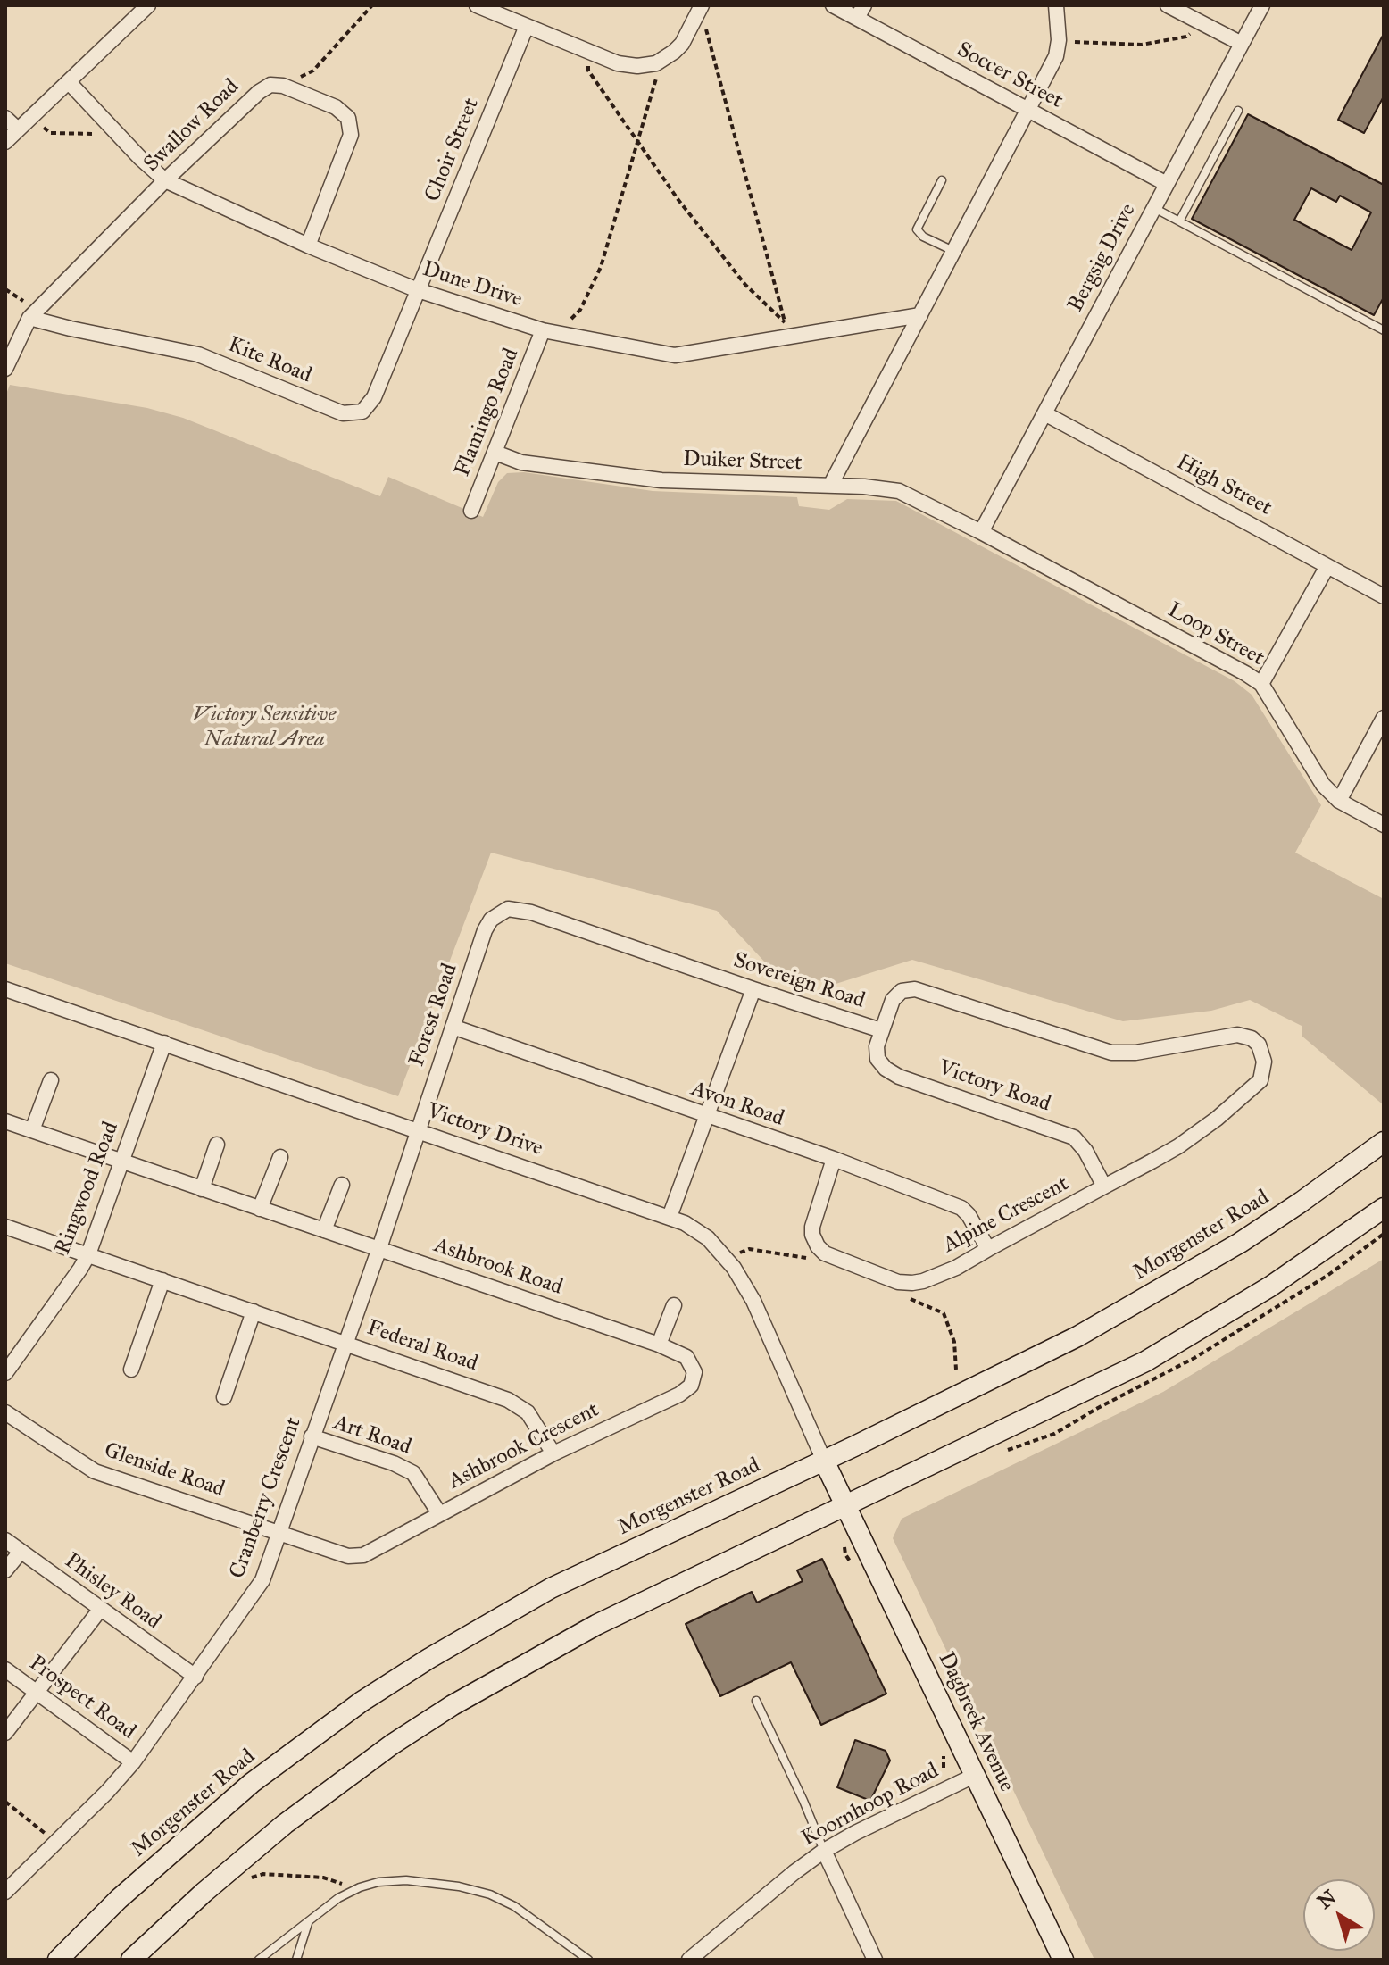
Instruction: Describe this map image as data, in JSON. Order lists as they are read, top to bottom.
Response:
{
  "streets": {
    "main road": ["Morgenster Road", "Dagbreek Avenue"],
    "street": [
      "Soccer Street",
      "Swallow Road",
      "Choir Street",
      "Bergsig Drive",
      "Dune Drive",
      "Kite Road",
      "Flamingo Road",
      "Duiker Street",
      "High Street",
      "Loop Street",
      "Sovereign Road",
      "Forest Road",
      "Victory Road",
      "Avon Road",
      "Victory Drive",
      "Ringwood Road",
      "Alpine Crescent",
      "Ashbrook Road",
      "Federal Road",
      "Art Road",
      "Ashbrook Crescent",
      "Glenside Road",
      "Cranberry Crescent",
      "Phisley Road",
      "Prospect Road",
      "Koornhoop Road"
    ]
  },
  "crossings": [
    ["Soccer Street", "Bergsig Drive"],
    ["Swallow Road", "Dune Drive"],
    ["Swallow Road", "Kite Road"],
    ["Choir Street", "Dune Drive"],
    ["Choir Street", "Kite Road"],
    ["Bergsig Drive", "Duiker Street"],
    ["Bergsig Drive", "High Street"],
    ["Bergsig Drive", "Loop Street"],
    ["Dune Drive", "Kite Road"],
    ["Dune Drive", "Flamingo Road"],
    ["Flamingo Road", "Duiker Street"],
    ["Duiker Street", "Loop Street"],
    ["Sovereign Road", "Forest Road"],
    ["Sovereign Road", "Victory Road"],
    ["Sovereign Road", "Alpine Crescent"],
    ["Forest Road", "Avon Road"],
    ["Forest Road", "Victory Drive"],
    ["Forest Road", "Cranberry Crescent"],
    ["Victory Road", "Alpine Crescent"],
    ["Avon Road", "Alpine Crescent"],
    ["Victory Drive", "Ringwood Road"],
    ["Victory Drive", "Morgenster Road"],
    ["Victory Drive", "Cranberry Crescent"],
    ["Victory Drive", "Dagbreek Avenue"],
    ["Ringwood Road", "Ashbrook Road"],
    ["Ringwood Road", "Federal Road"],
    ["Morgenster Road", "Dagbreek Avenue"],
    ["Ashbrook Road", "Ashbrook Crescent"],
    ["Ashbrook Road", "Cranberry Crescent"],
    ["Federal Road", "Ashbrook Crescent"],
    ["Federal Road", "Cranberry Crescent"],
    ["Art Road", "Ashbrook Crescent"],
    ["Art Road", "Cranberry Crescent"],
    ["Ashbrook Crescent", "Glenside Road"],
    ["Ashbrook Crescent", "Cranberry Crescent"],
    ["Glenside Road", "Cranberry Crescent"],
    ["Cranberry Crescent", "Phisley Road"],
    ["Cranberry Crescent", "Prospect Road"],
    ["Dagbreek Avenue", "Koornhoop Road"]
  ],
  "parks": ["Victory Sensitive Natural Area"],
  "north": "top left"
}
